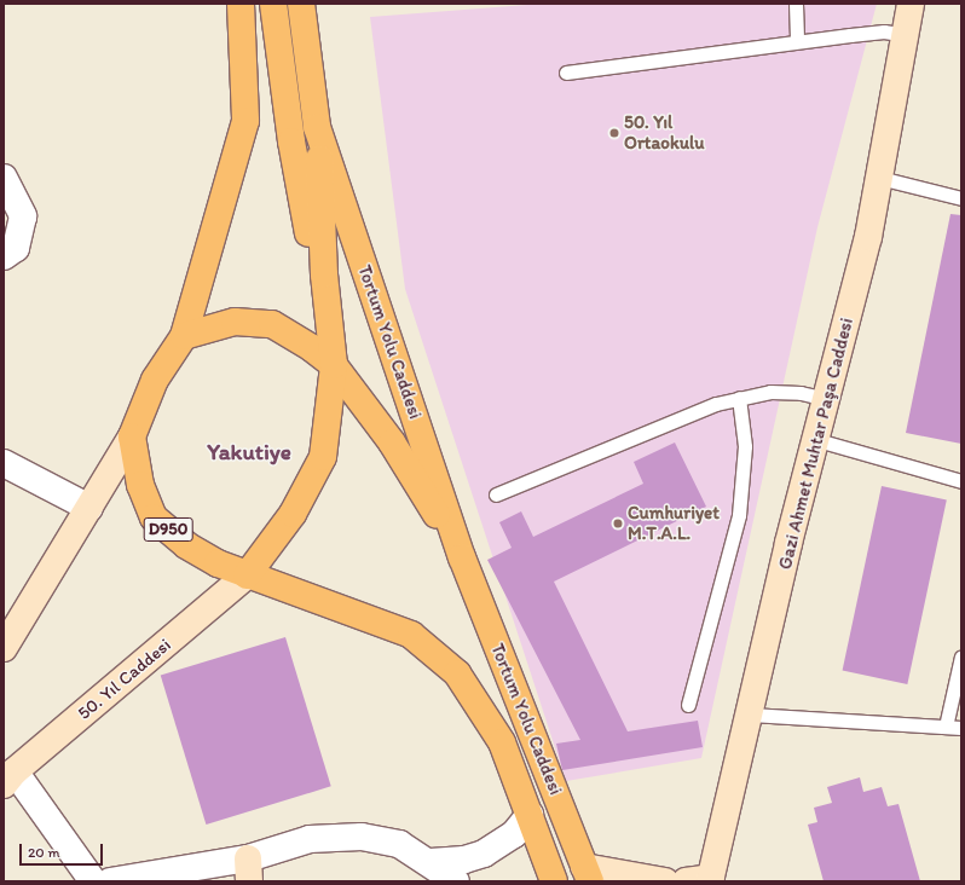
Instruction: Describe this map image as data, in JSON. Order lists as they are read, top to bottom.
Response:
{
  "streets": {
    "highway": ["Tortum Yolu Caddesi", "D950"],
    "street": ["Gazi Ahmet Muhtar Paşa Caddesi", "50. Yıl Caddesi"]
  },
  "crossings": [
    ["Tortum Yolu Caddesi", "50. Yıl Caddesi"]
  ],
  "districts": ["Yakutiye"],
  "places": ["50. Yıl Ortaokulu", "Cumhuriyet M.T.A.L."],
  "scale_bar": "20 m"
}
